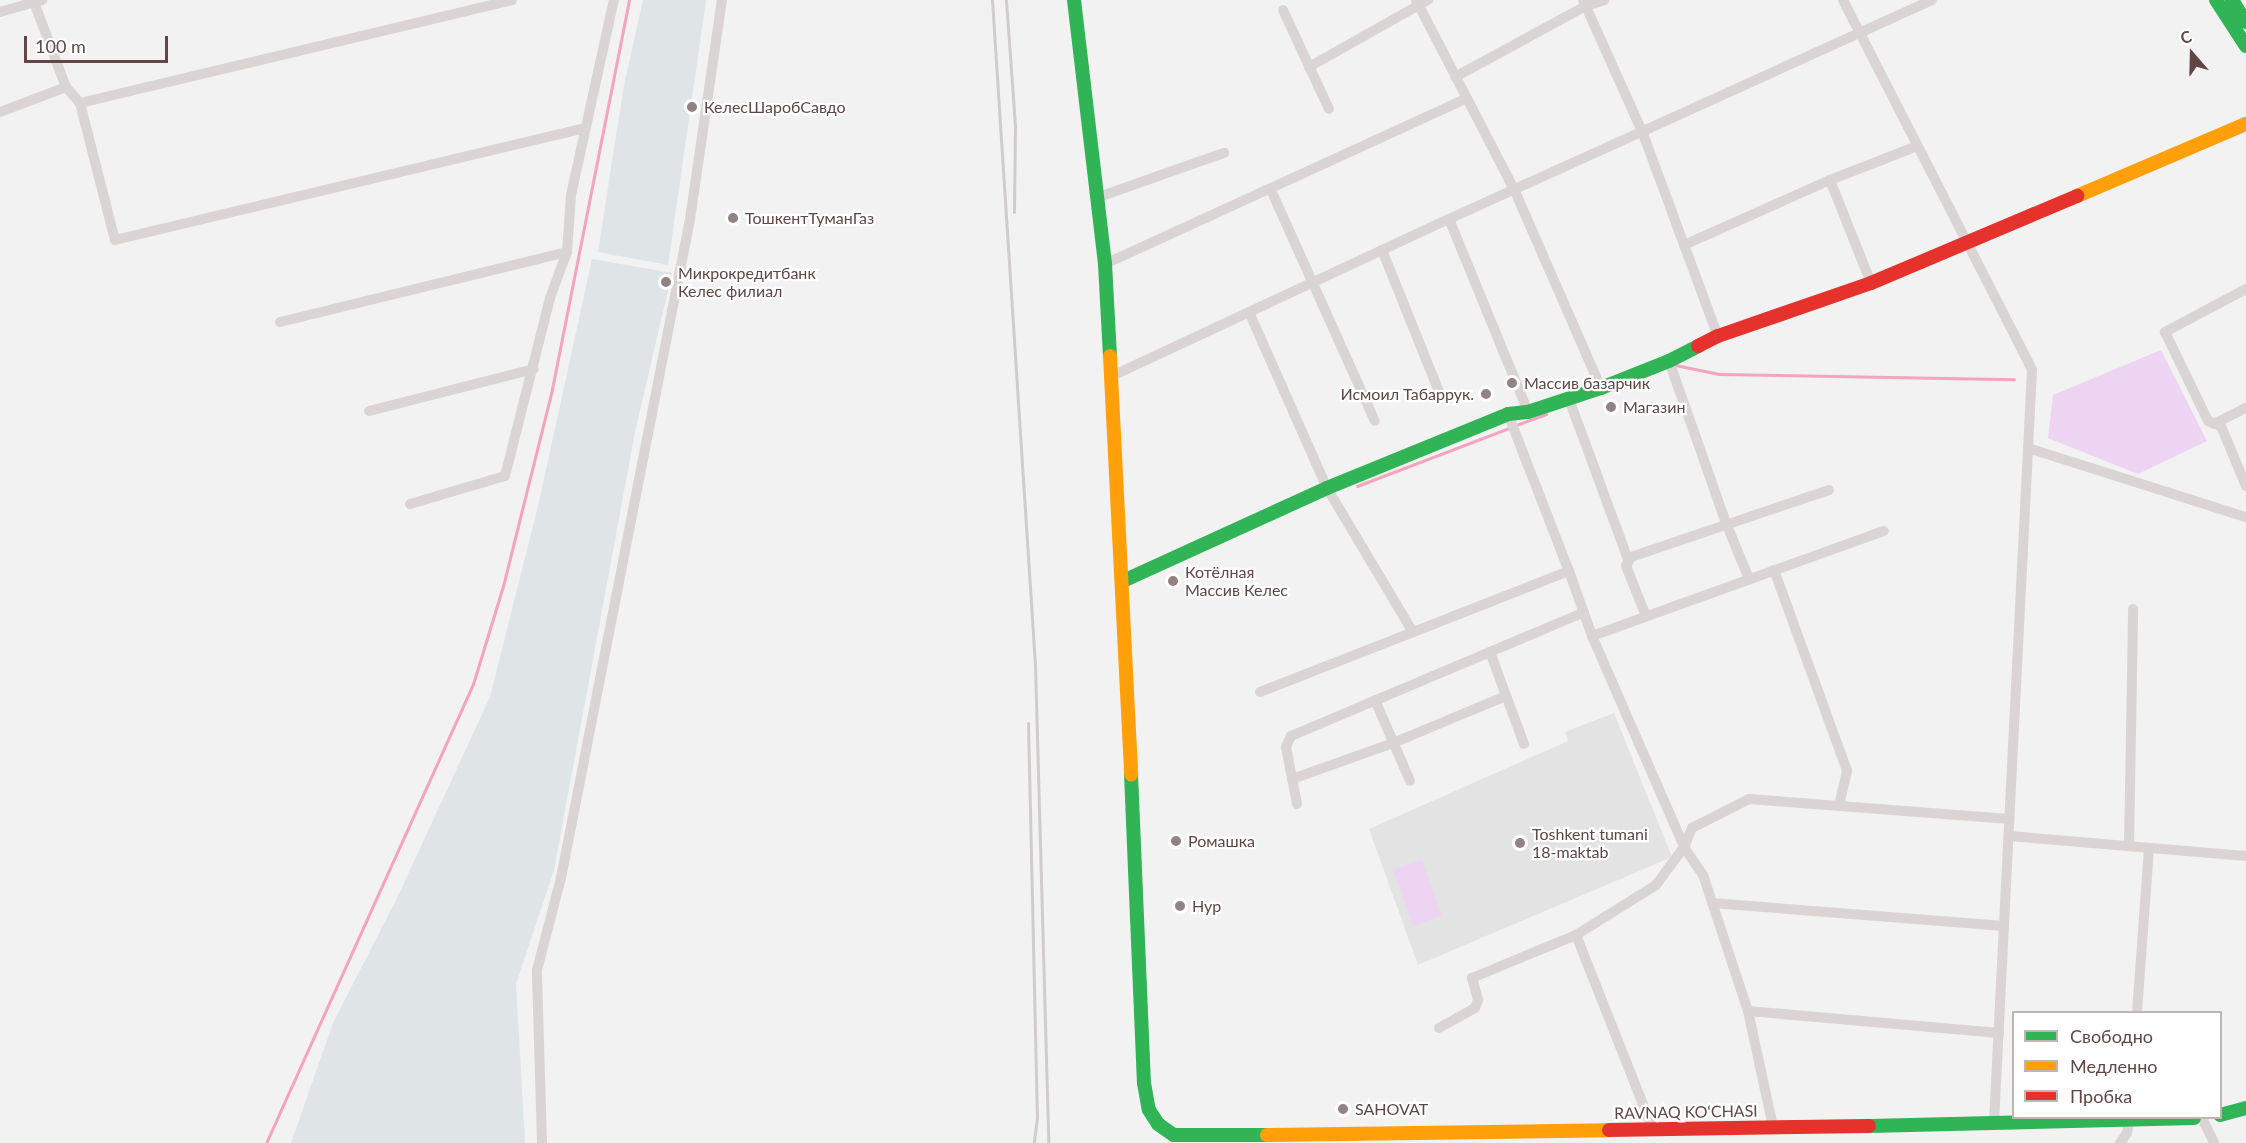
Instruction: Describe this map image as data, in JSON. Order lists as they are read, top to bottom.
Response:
{
  "streets": {
    "street": ["RAVNAQ KO‘CHASI"]
  },
  "places": [
    "КелесШаробСавдо",
    "ТошкентТуманГаз",
    "Микрокредитбанк Келес филиал",
    "Массив базарчик",
    "Исмоил Табаррук.",
    "Магазин",
    "Котёлная Массив Келес",
    "Ромашка",
    "Toshkent tumani 18-maktab",
    "Нур",
    "SAHOVAT"
  ],
  "legend": ["Свободно", "Медленно", "Пробка"],
  "scale_bar": "100 m",
  "north": "top"
}
